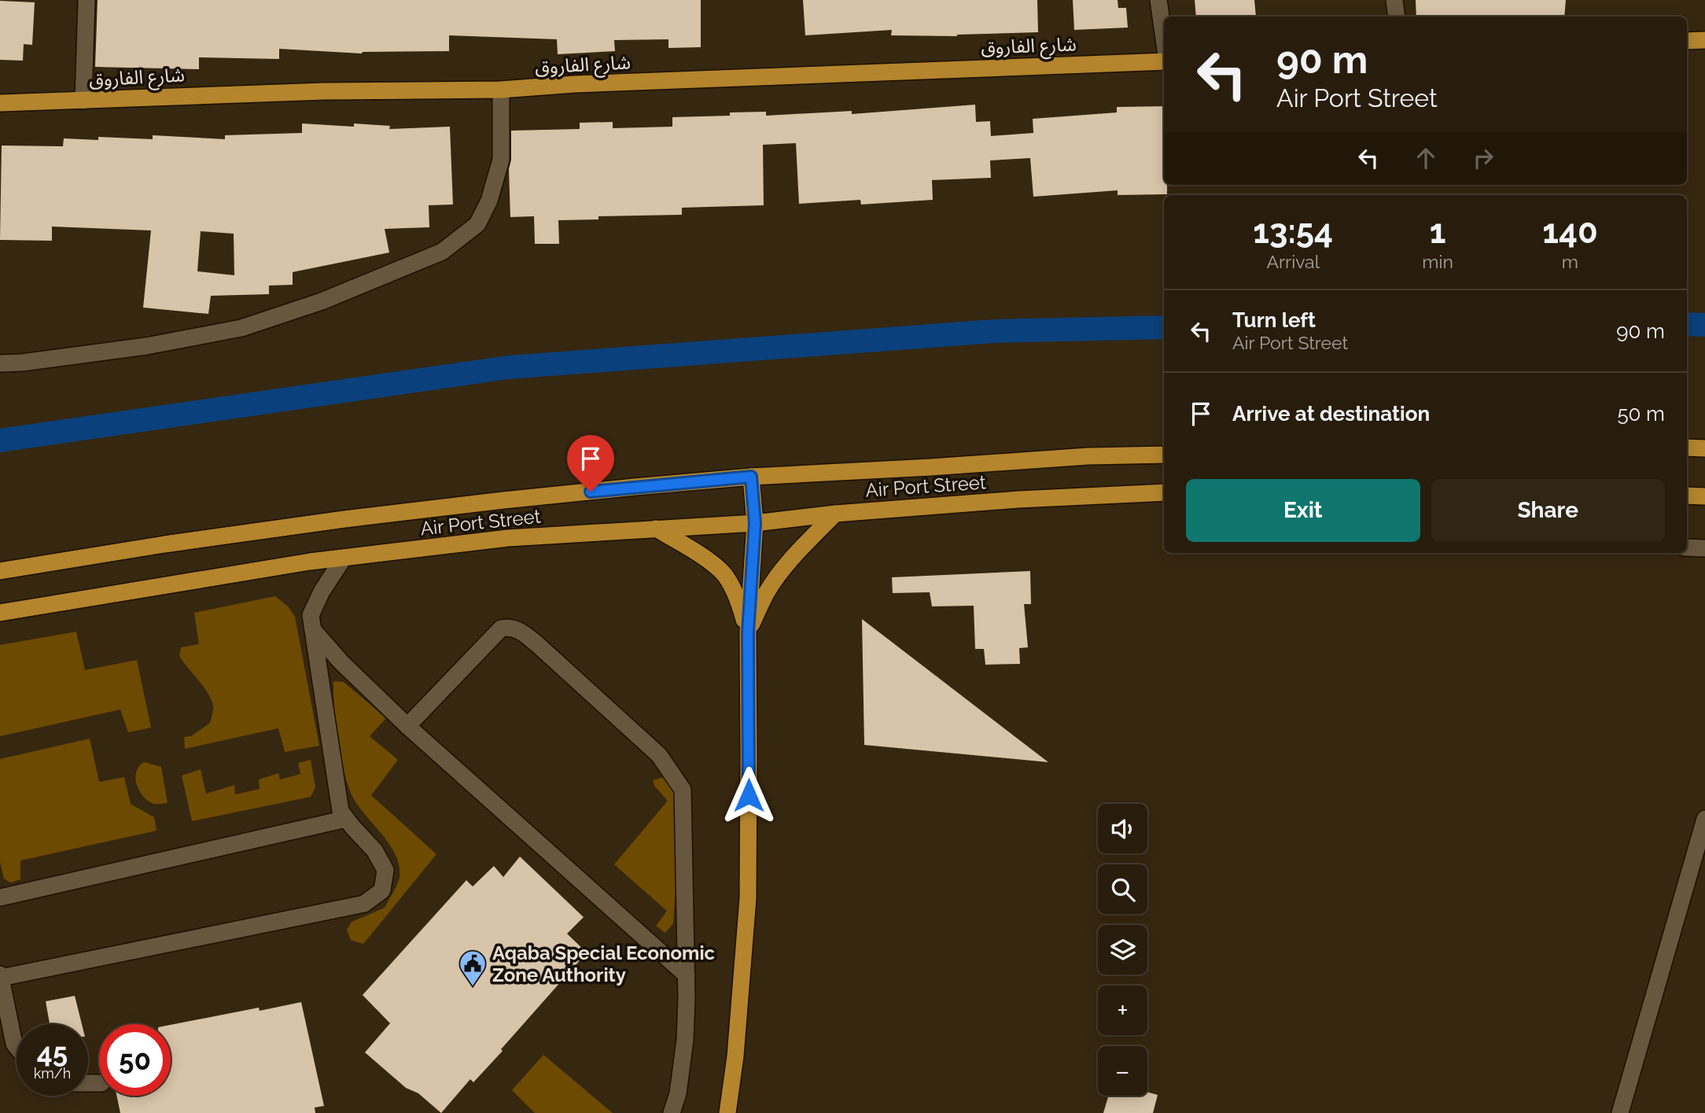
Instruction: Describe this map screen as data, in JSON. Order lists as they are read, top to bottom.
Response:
{
  "streets": {
    "main road": ["شارع الفاروق", "Air Port Street"]
  },
  "places": {
    "public building": ["Aqaba Special Economic Zone Authority"]
  },
  "page": {
    "turn": ["90 m", "Air Port Street"],
    "eta": [
      "13:54",
      "Arrival",
      "1",
      "min",
      "140",
      "m"
    ],
    "list": [
      {
        "name": "Turn left",
        "note": "Air Port Street",
        "value": "90 m"
      },
      {
        "name": "Arrive at destination",
        "value": "50 m"
      }
    ],
    "buttons": ["Exit", "Share"],
    "map_buttons": ["+", "−"],
    "speed": "45 km/h",
    "limit": "50"
  }
}
